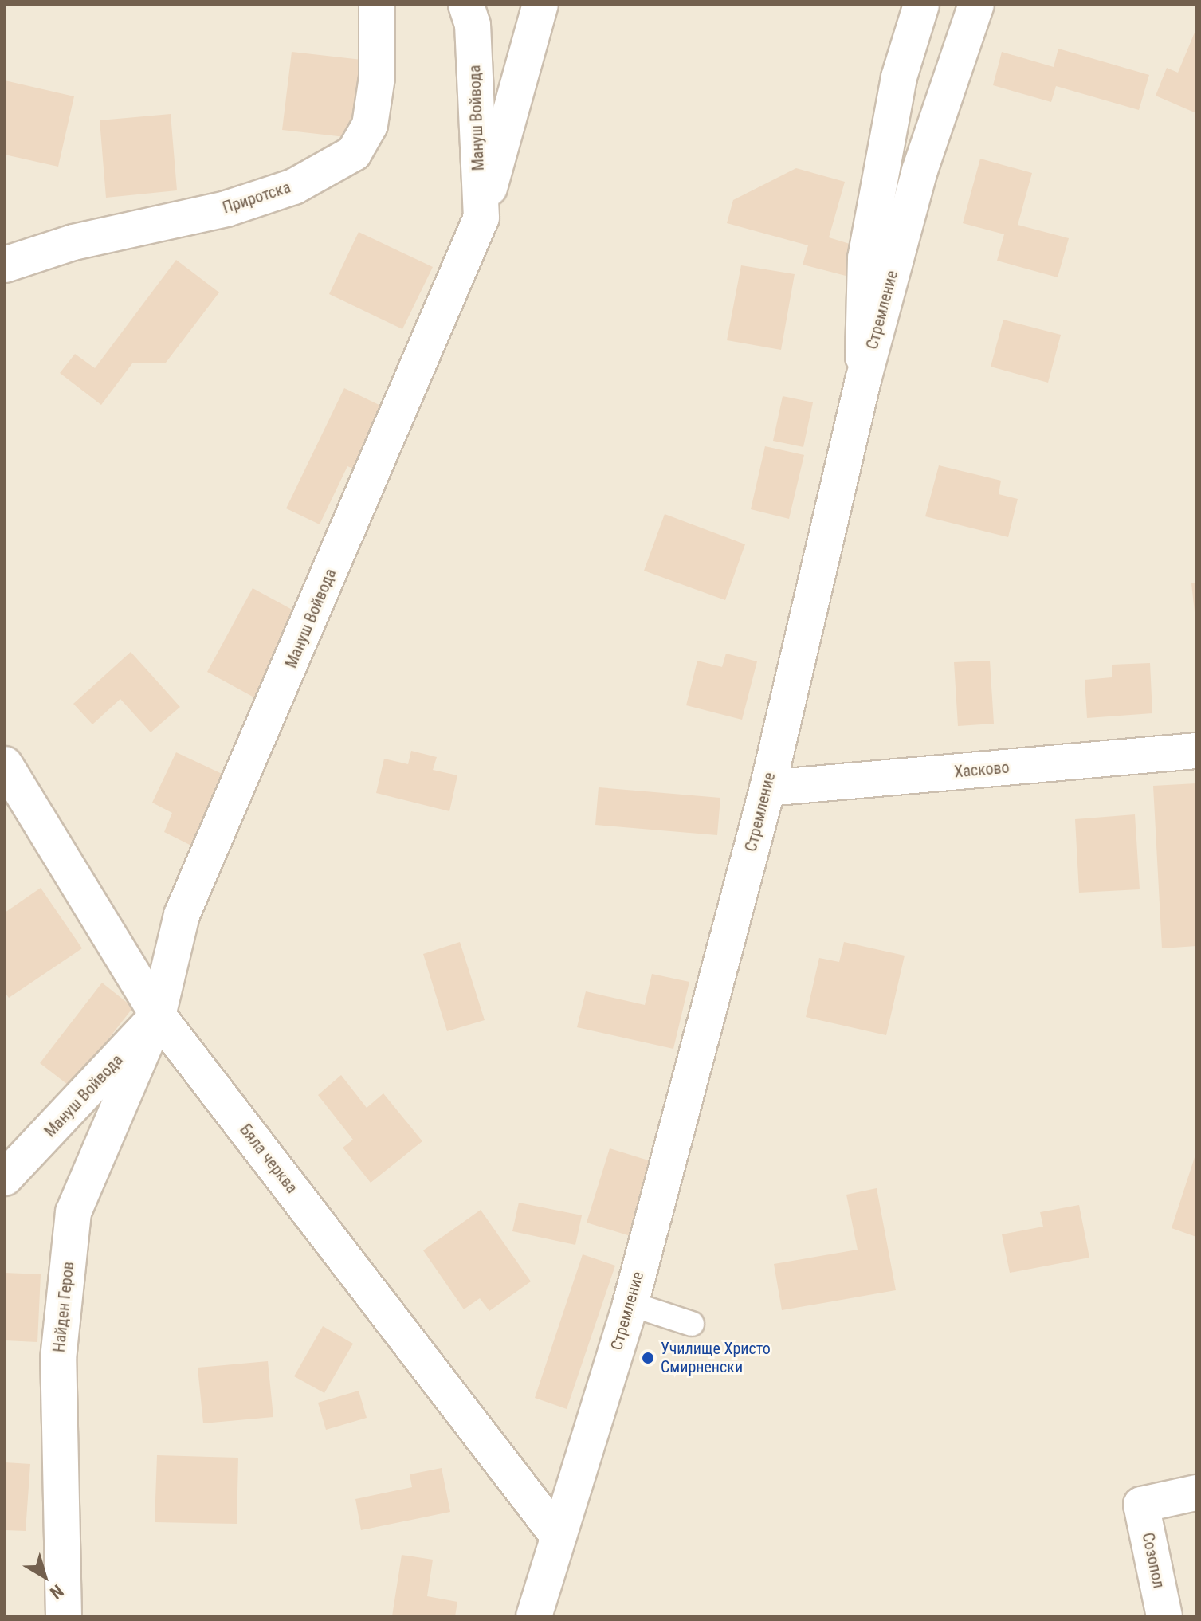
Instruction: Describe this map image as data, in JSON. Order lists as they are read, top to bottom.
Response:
{
  "streets": {
    "street": [
      "Мануш Войвода",
      "Приротска",
      "Стремление",
      "Хасково",
      "Бяла черква",
      "Найден Геров",
      "Созопол"
    ]
  },
  "crossings": [
    ["Мануш Войвода", "Бяла черква"],
    ["Мануш Войвода", "Найден Геров"],
    ["Стремление", "Хасково"],
    ["Стремление", "Бяла черква"],
    ["Бяла черква", "Найден Геров"]
  ],
  "places": ["Училище Христо Смирненски"],
  "north": "bottom right"
}
